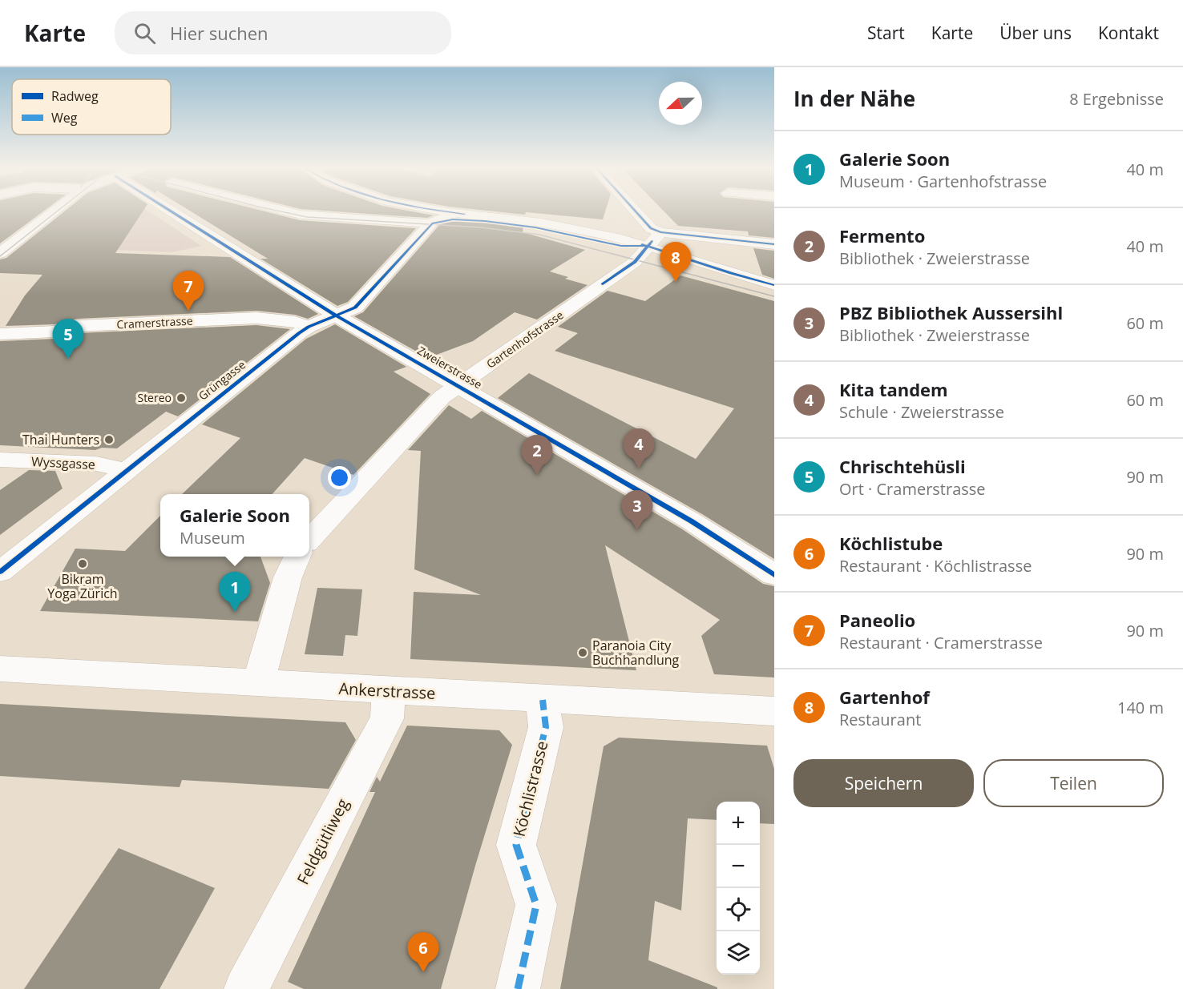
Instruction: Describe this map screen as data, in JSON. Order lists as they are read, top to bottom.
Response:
{
  "streets": {
    "street": [
      "Cramerstrasse",
      "Gartenhofstrasse",
      "Zweierstrasse",
      "Grüngasse",
      "Wyssgasse",
      "Ankerstrasse",
      "Köchlistrasse",
      "Feldgütliweg"
    ]
  },
  "crossings": [
    ["Cramerstrasse", "Grüngasse"],
    ["Gartenhofstrasse", "Zweierstrasse"],
    ["Zweierstrasse", "Grüngasse"],
    ["Grüngasse", "Wyssgasse"],
    ["Ankerstrasse", "Köchlistrasse"],
    ["Ankerstrasse", "Feldgütliweg"]
  ],
  "places": [
    "Stereo",
    "Thai Hunters",
    "Bikram Yoga Zürich",
    "Paranoia City Buchhandlung"
  ],
  "legend": ["Radweg", "Weg"],
  "north": "left",
  "page": {
    "header": "Karte",
    "search": "Hier suchen",
    "nav": [
      "Start",
      "Karte",
      "Über uns",
      "Kontakt"
    ],
    "heading": ["In der Nähe", "8 Ergebnisse"],
    "list": [
      {
        "mark": "1",
        "name": "Galerie Soon",
        "note": "Museum · Gartenhofstrasse",
        "value": "40 m"
      },
      {
        "mark": "2",
        "name": "Fermento",
        "note": "Bibliothek · Zweierstrasse",
        "value": "40 m"
      },
      {
        "mark": "3",
        "name": "PBZ Bibliothek Aussersihl",
        "note": "Bibliothek · Zweierstrasse",
        "value": "60 m"
      },
      {
        "mark": "4",
        "name": "Kita tandem",
        "note": "Schule · Zweierstrasse",
        "value": "60 m"
      },
      {
        "mark": "5",
        "name": "Chrischtehüsli",
        "note": "Ort · Cramerstrasse",
        "value": "90 m"
      },
      {
        "mark": "6",
        "name": "Köchlistube",
        "note": "Restaurant · Köchlistrasse",
        "value": "90 m"
      },
      {
        "mark": "7",
        "name": "Paneolio",
        "note": "Restaurant · Cramerstrasse",
        "value": "90 m"
      },
      {
        "mark": "8",
        "name": "Gartenhof",
        "note": "Restaurant",
        "value": "140 m"
      }
    ],
    "pins": [
      "8",
      "7",
      "5",
      "4",
      "2",
      "3",
      "1",
      "6"
    ],
    "popup": ["Galerie Soon", "Museum"],
    "buttons": ["Speichern", "Teilen"],
    "map_buttons": ["+", "−"]
  }
}
